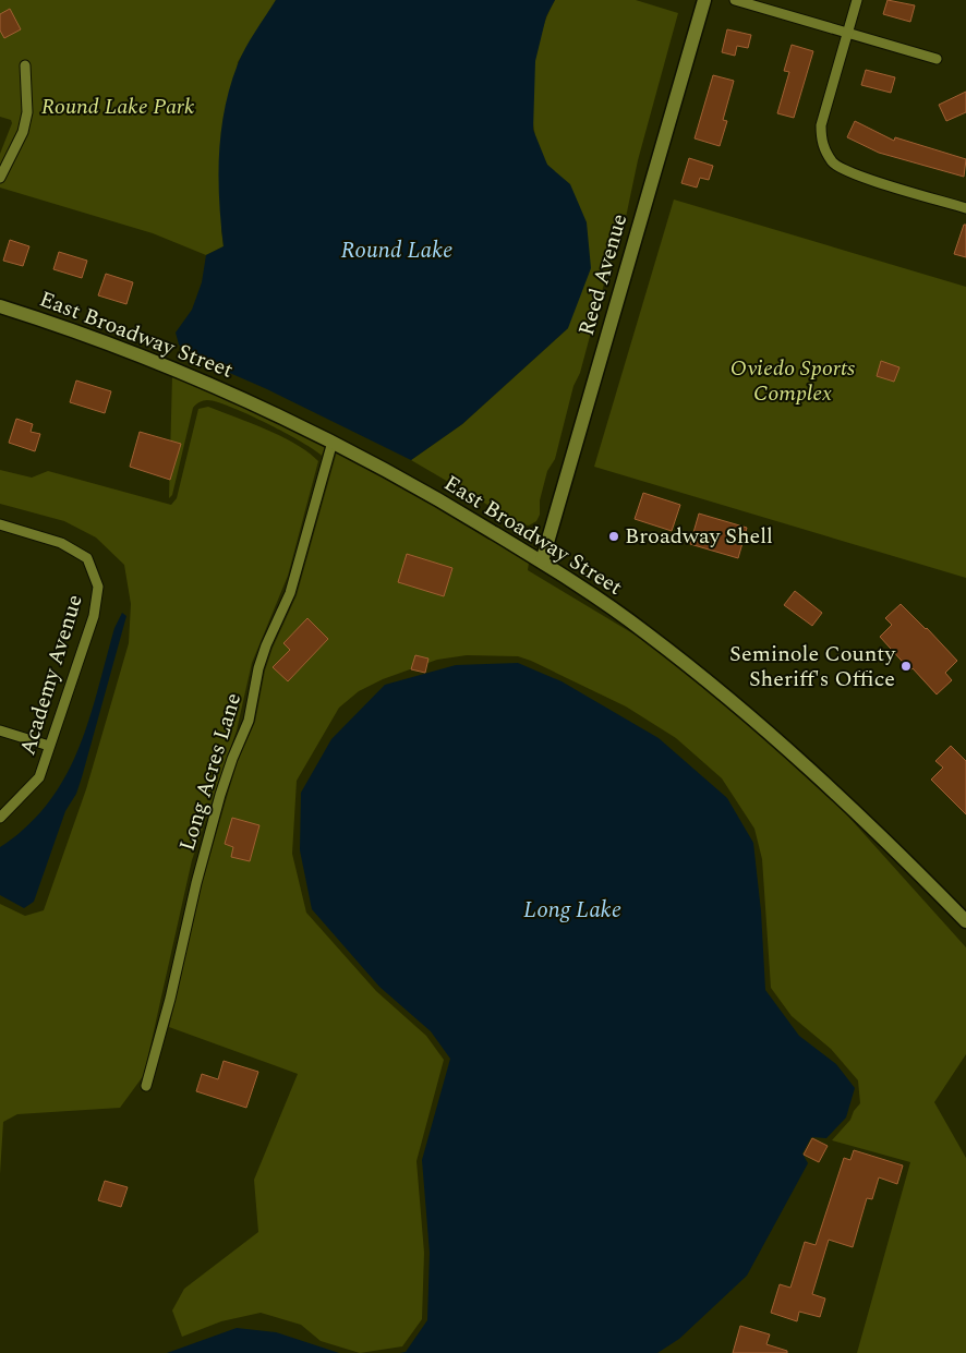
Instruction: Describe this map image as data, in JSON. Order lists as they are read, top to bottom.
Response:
{
  "streets": {
    "main road": ["Reed Avenue", "East Broadway Street"],
    "street": ["Academy Avenue", "Long Acres Lane"]
  },
  "crossings": [
    ["Reed Avenue", "East Broadway Street"],
    ["East Broadway Street", "Long Acres Lane"]
  ],
  "water": ["Round Lake", "Long Lake"],
  "parks": ["Round Lake Park", "Oviedo Sports Complex"],
  "places": ["Broadway Shell", "Seminole County Sheriff's Office"]
}
